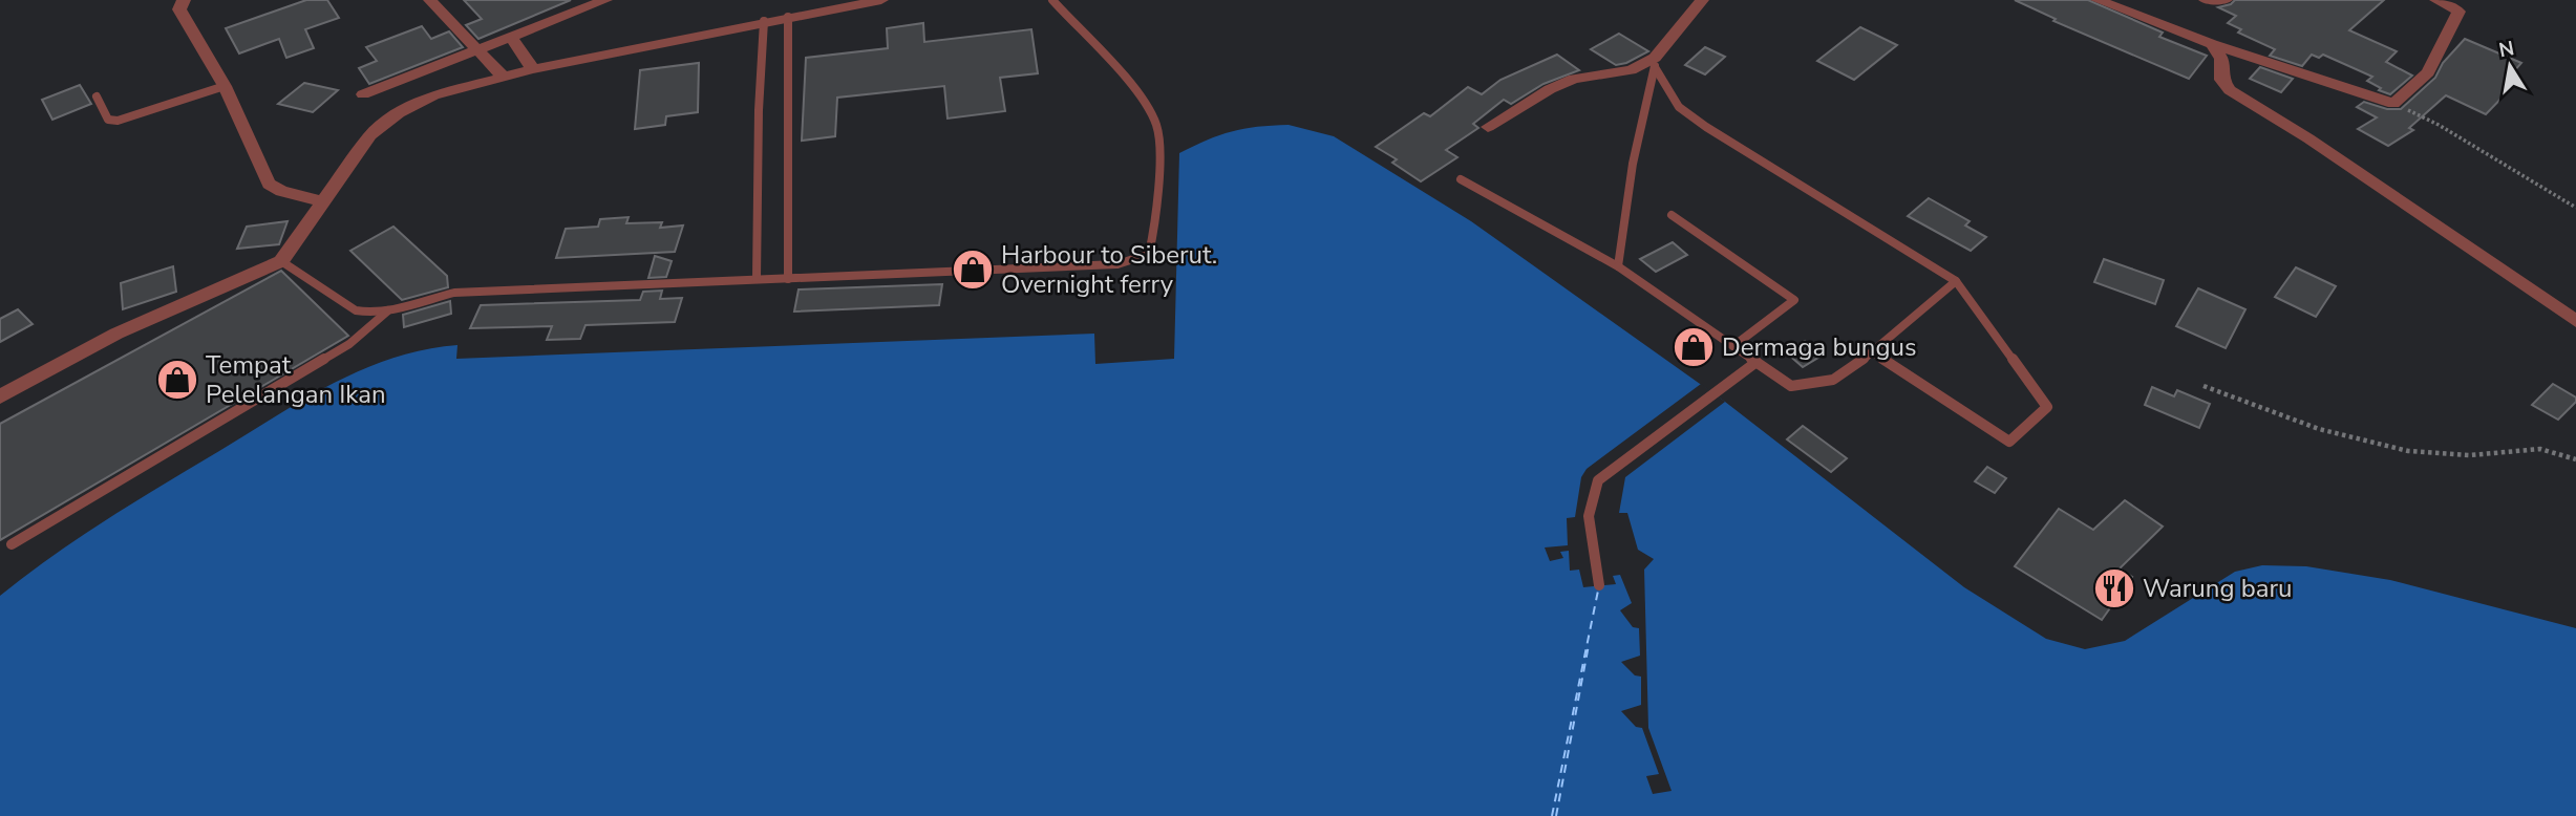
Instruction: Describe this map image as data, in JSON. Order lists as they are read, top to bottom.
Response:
{
  "places": {
    "shop": ["Harbour to Siberut. Overnight ferry", "Dermaga bungus", "Tempat Pelelangan Ikan"],
    "restaurant": ["Warung baru"]
  },
  "north": "top"
}
